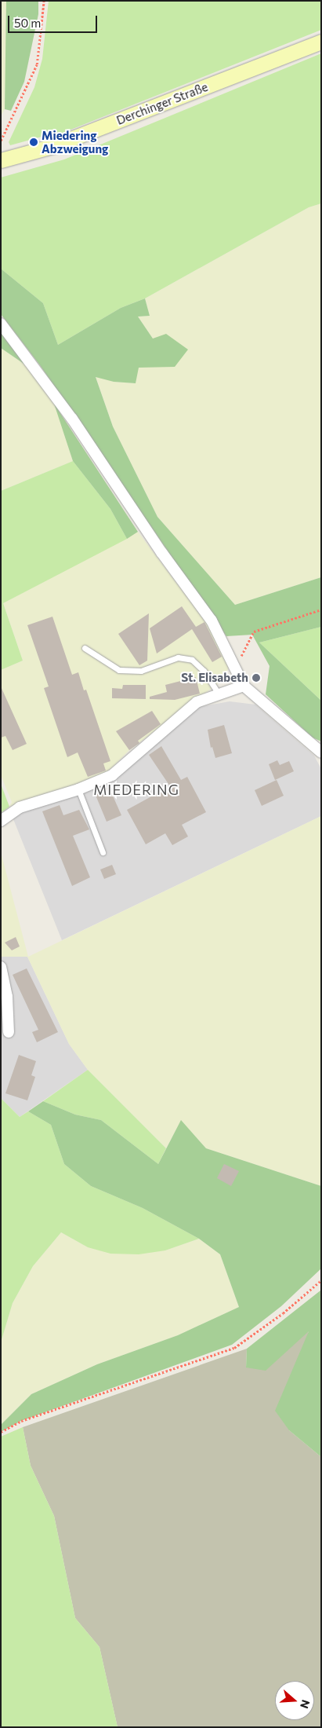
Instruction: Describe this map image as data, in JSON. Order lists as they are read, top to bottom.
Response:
{
  "streets": {
    "street": ["Derchinger Straße"]
  },
  "districts": ["MIEDERING"],
  "places": ["Miedering Abzweigung", "St. Elisabeth"],
  "scale_bar": "50 m",
  "north": "right"
}
